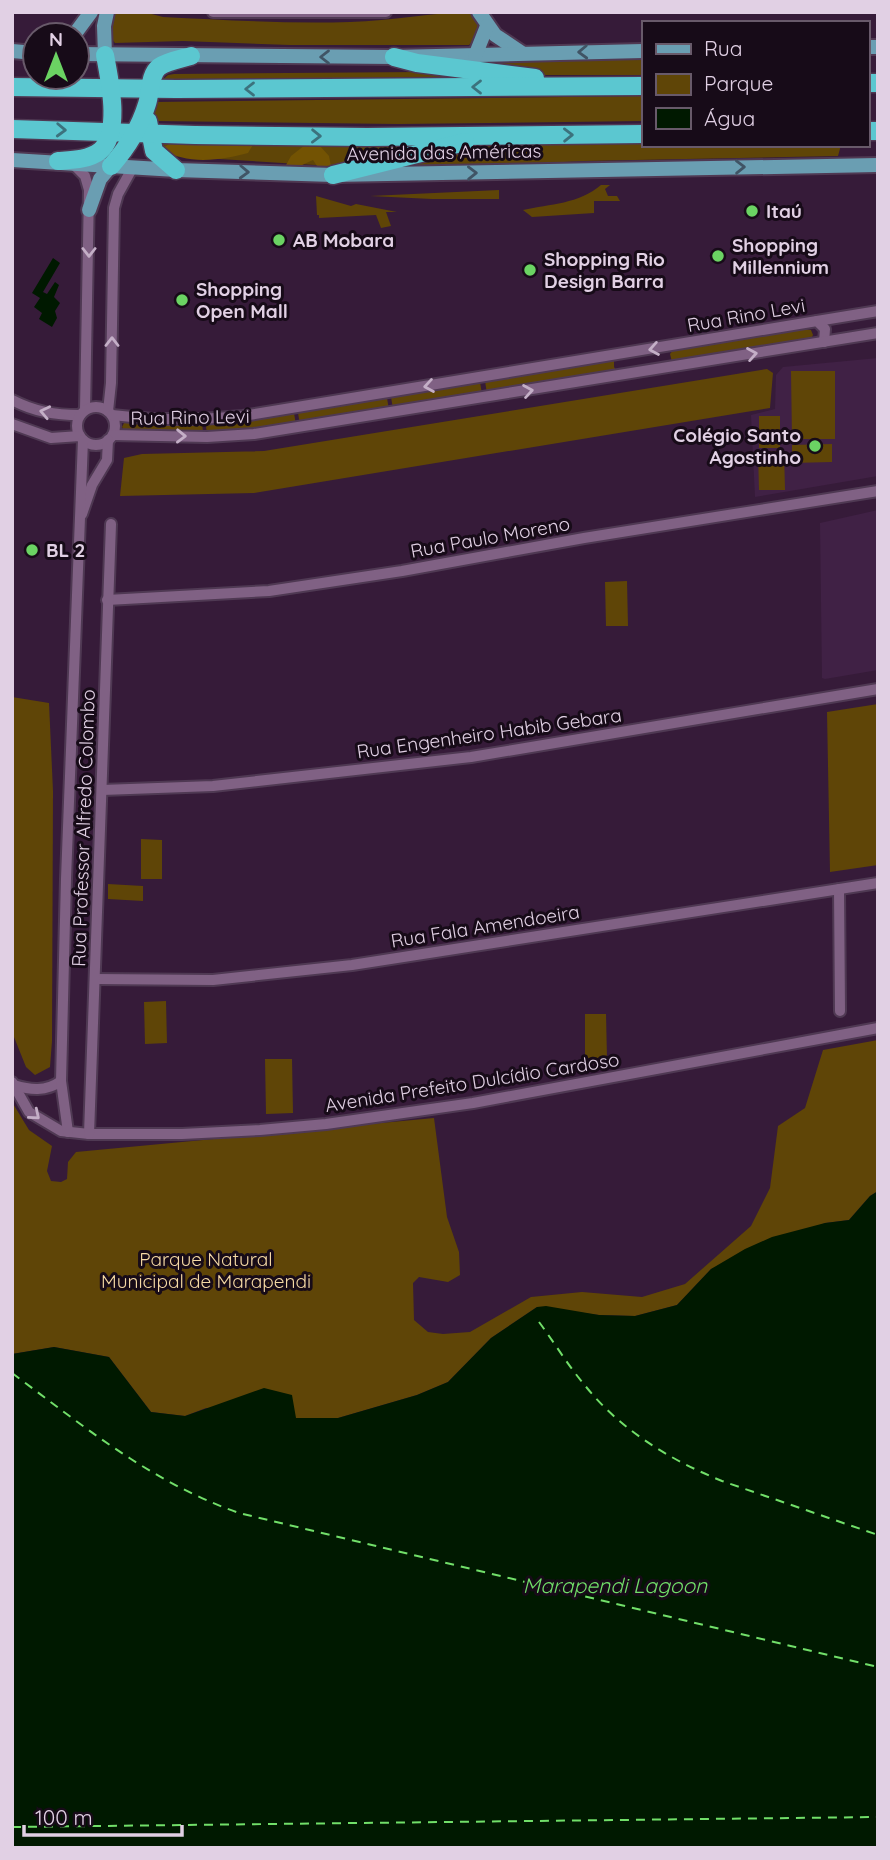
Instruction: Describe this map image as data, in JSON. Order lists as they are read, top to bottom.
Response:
{
  "streets": {
    "highway": ["Avenida das Américas"],
    "street": [
      "Rua Rino Levi",
      "Rua Paulo Moreno",
      "Rua Engenheiro Habib Gebara",
      "Rua Professor Alfredo Colombo",
      "Rua Fala Amendoeira",
      "Avenida Prefeito Dulcídio Cardoso"
    ]
  },
  "crossings": [
    ["Rua Rino Levi", "Rua Professor Alfredo Colombo"],
    ["Rua Paulo Moreno", "Rua Professor Alfredo Colombo"],
    ["Rua Engenheiro Habib Gebara", "Rua Professor Alfredo Colombo"],
    ["Rua Professor Alfredo Colombo", "Rua Fala Amendoeira"],
    ["Rua Professor Alfredo Colombo", "Avenida Prefeito Dulcídio Cardoso"]
  ],
  "water": ["Marapendi Lagoon"],
  "parks": ["Parque Natural Municipal de Marapendi"],
  "places": [
    "Itaú",
    "AB Mobara",
    "Shopping Millennium",
    "Shopping Rio Design Barra",
    "Shopping Open Mall",
    "Colégio Santo Agostinho",
    "BL 2"
  ],
  "legend": ["Rua", "Parque", "Água"],
  "scale_bar": "100 m",
  "north": "top"
}
